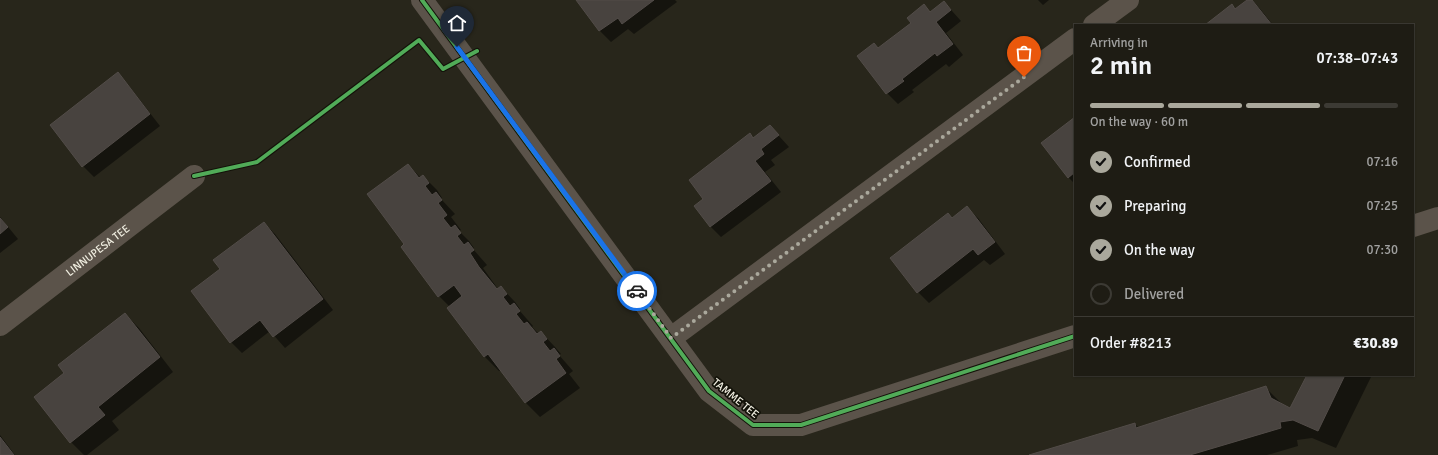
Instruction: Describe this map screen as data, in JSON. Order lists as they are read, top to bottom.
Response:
{
  "streets": {
    "street": ["LINNUPESA TEE", "TAMME TEE"]
  },
  "page": {
    "heading": ["2 min", "Arriving in", "07:38–07:43"],
    "panel": ["Order #8213", "€30.89"],
    "bar": "On the way · 60 m",
    "list": [
      ["Confirmed", "07:16"],
      ["Preparing", "07:25"],
      ["On the way", "07:30"],
      "Delivered"
    ]
  }
}
